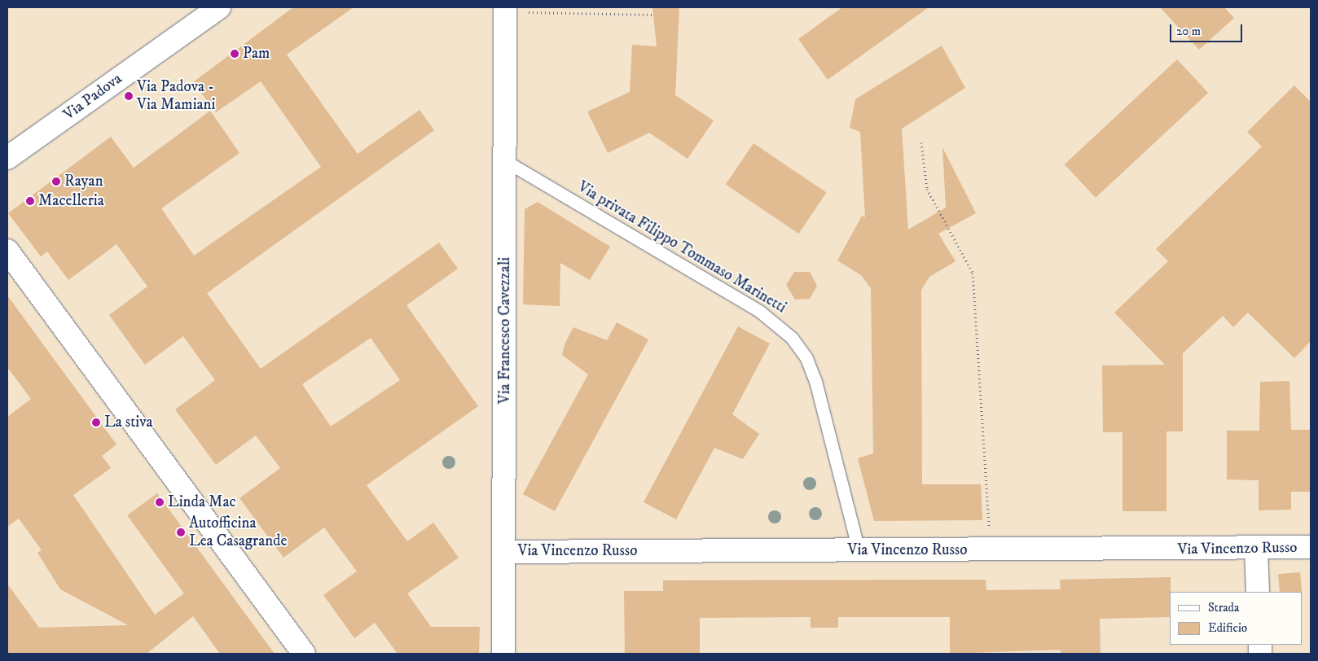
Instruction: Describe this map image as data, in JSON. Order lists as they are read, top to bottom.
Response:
{
  "streets": {
    "street": ["Via Padova", "Via Francesco Cavezzali", "Via Vincenzo Russo"],
    "lane": ["Via privata Filippo Tommaso Marinetti"]
  },
  "crossings": [
    ["Via privata Filippo Tommaso Marinetti", "Via Francesco Cavezzali"],
    ["Via privata Filippo Tommaso Marinetti", "Via Vincenzo Russo"],
    ["Via Francesco Cavezzali", "Via Vincenzo Russo"]
  ],
  "places": [
    "Pam",
    "Via Padova - Via Mamiani",
    "Rayan",
    "Macelleria",
    "La stiva",
    "Linda Mac",
    "Autofficina Lea Casagrande"
  ],
  "legend": ["Strada", "Edificio"],
  "scale_bar": "20 m"
}
